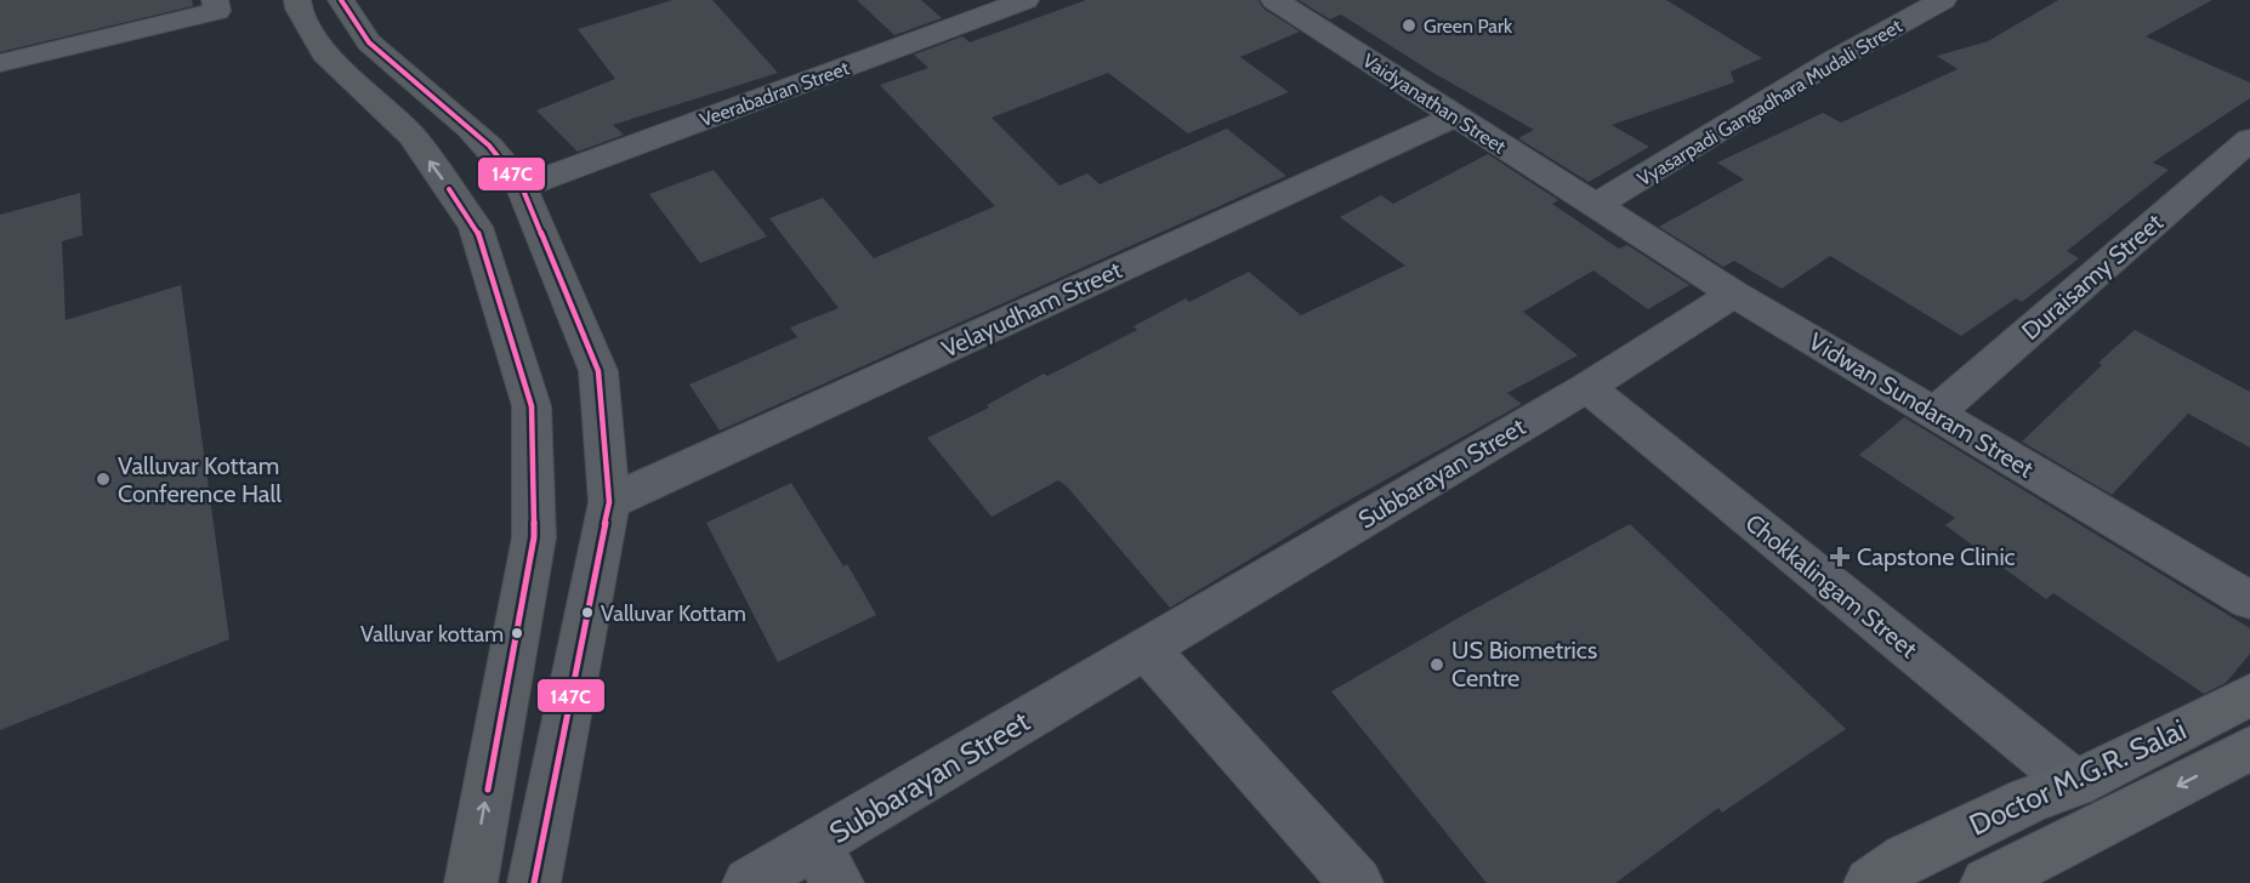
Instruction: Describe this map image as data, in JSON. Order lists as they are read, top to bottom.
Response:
{
  "streets": {
    "main road": ["Doctor M.G.R. Salai"],
    "street": [
      "Veerabadran Street",
      "Vyasarpadi Gangadhara Mudali Street",
      "Vaidyanathan Street",
      "Duraisamy Street",
      "Velayudham Street",
      "Vidwan Sundaram Street",
      "Subbarayan Street",
      "Chokkalingam Street"
    ]
  },
  "crossings": [
    ["Vyasarpadi Gangadhara Mudali Street", "Vaidyanathan Street"],
    ["Vyasarpadi Gangadhara Mudali Street", "Vidwan Sundaram Street"],
    ["Vaidyanathan Street", "Velayudham Street"],
    ["Vaidyanathan Street", "Vidwan Sundaram Street"],
    ["Duraisamy Street", "Vidwan Sundaram Street"],
    ["Vidwan Sundaram Street", "Subbarayan Street"],
    ["Subbarayan Street", "Chokkalingam Street"],
    ["Chokkalingam Street", "Doctor M.G.R. Salai"]
  ],
  "places": {
    "other": [
      "Green Park",
      "Valluvar Kottam Conference Hall",
      "Valluvar Kottam",
      "Valluvar kottam",
      "US Biometrics Centre"
    ],
    "health": ["Capstone Clinic"]
  },
  "lines": ["transit line 147C"]
}
